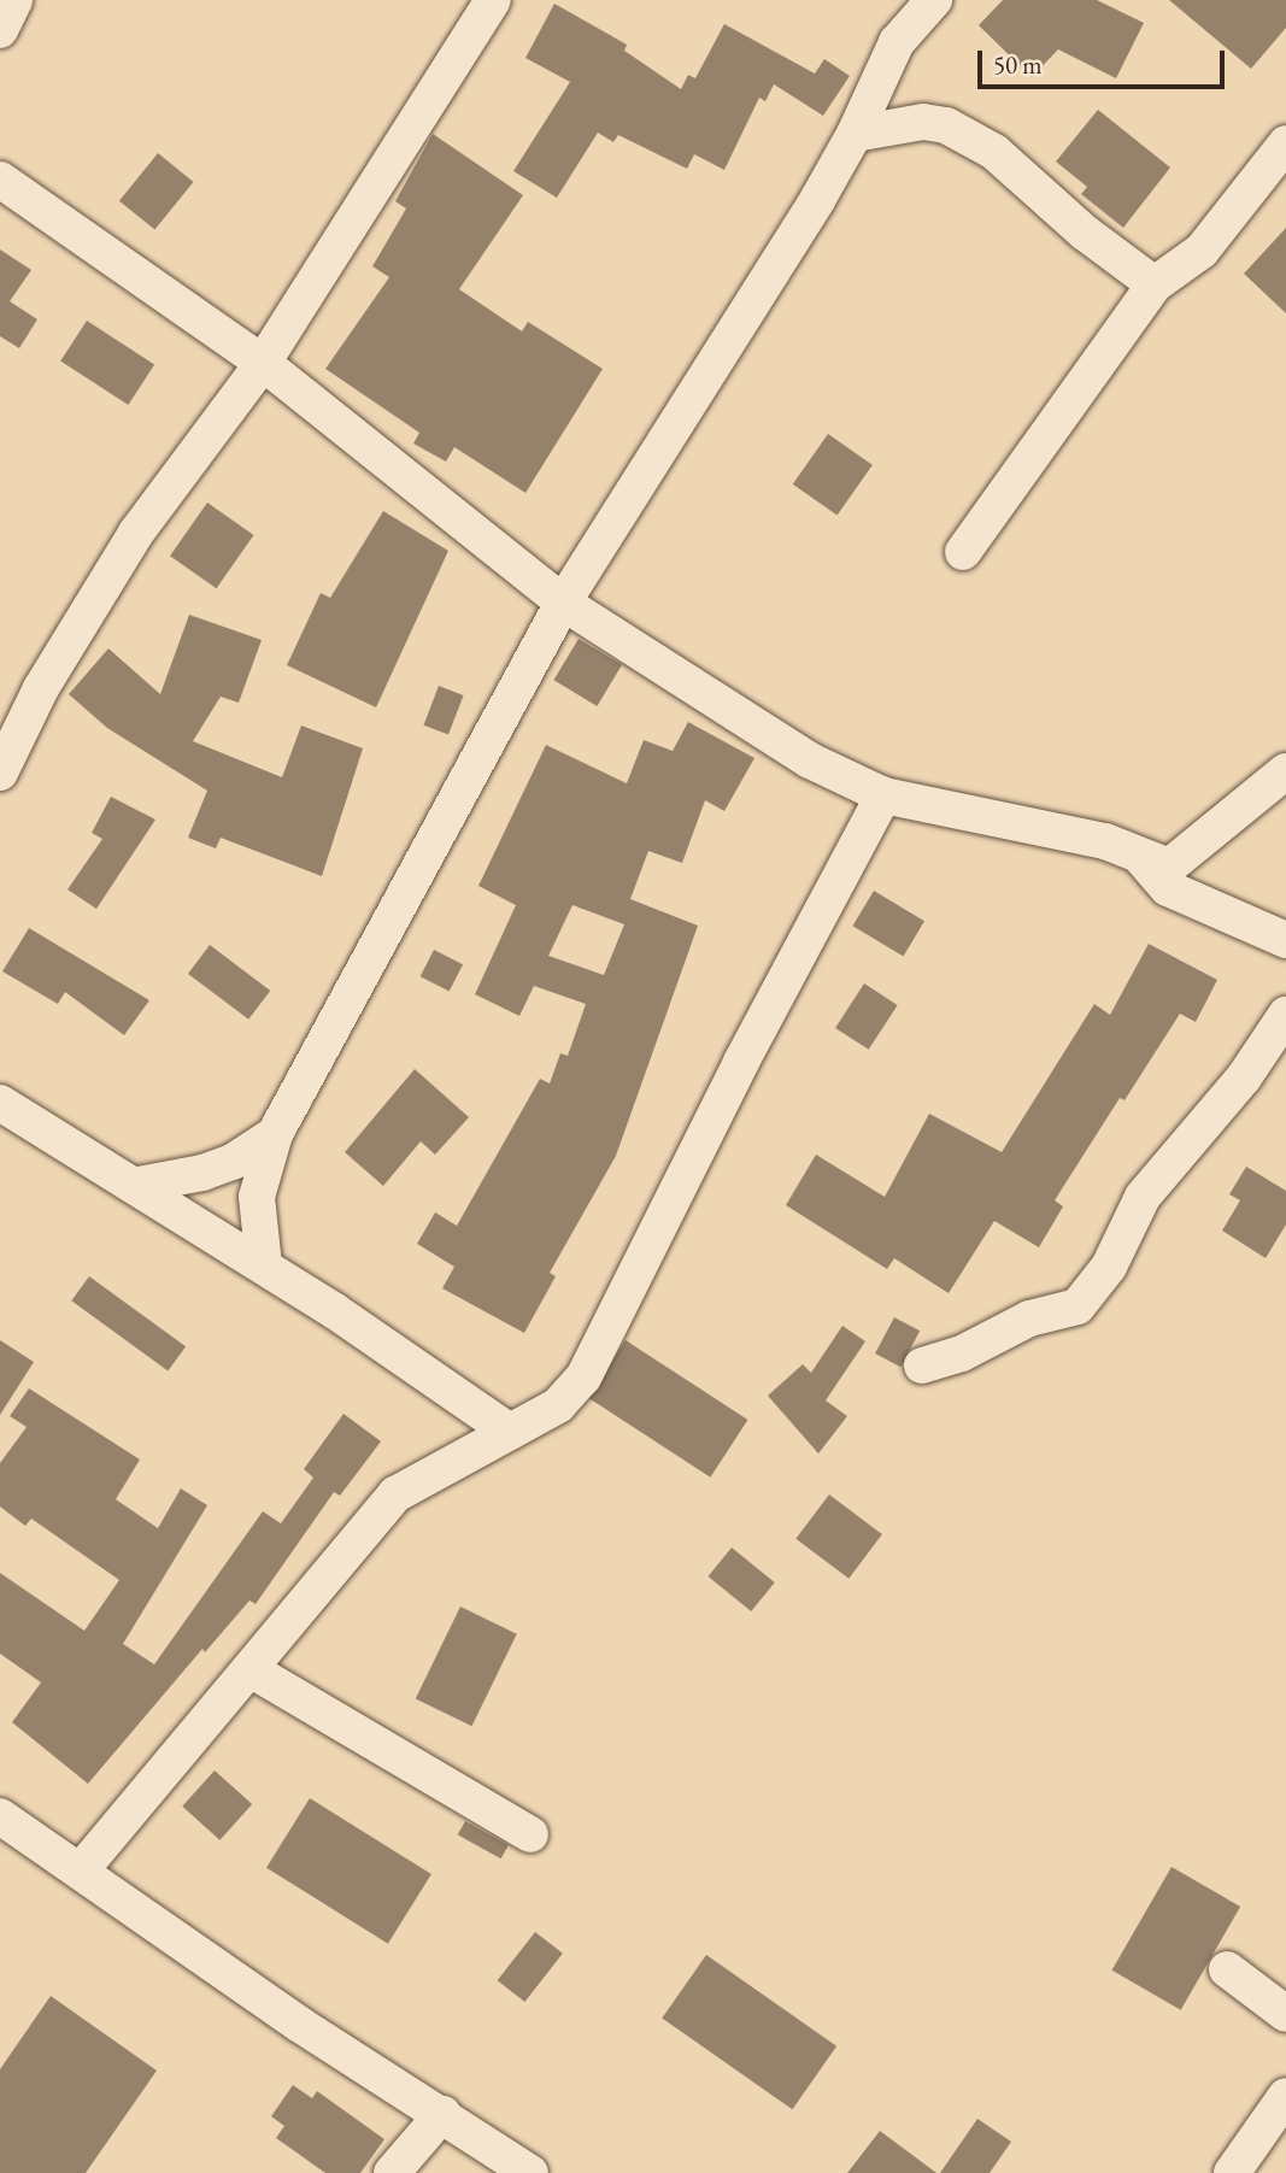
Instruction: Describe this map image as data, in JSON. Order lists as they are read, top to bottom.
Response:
{
  "scale_bar": "50 m"
}
